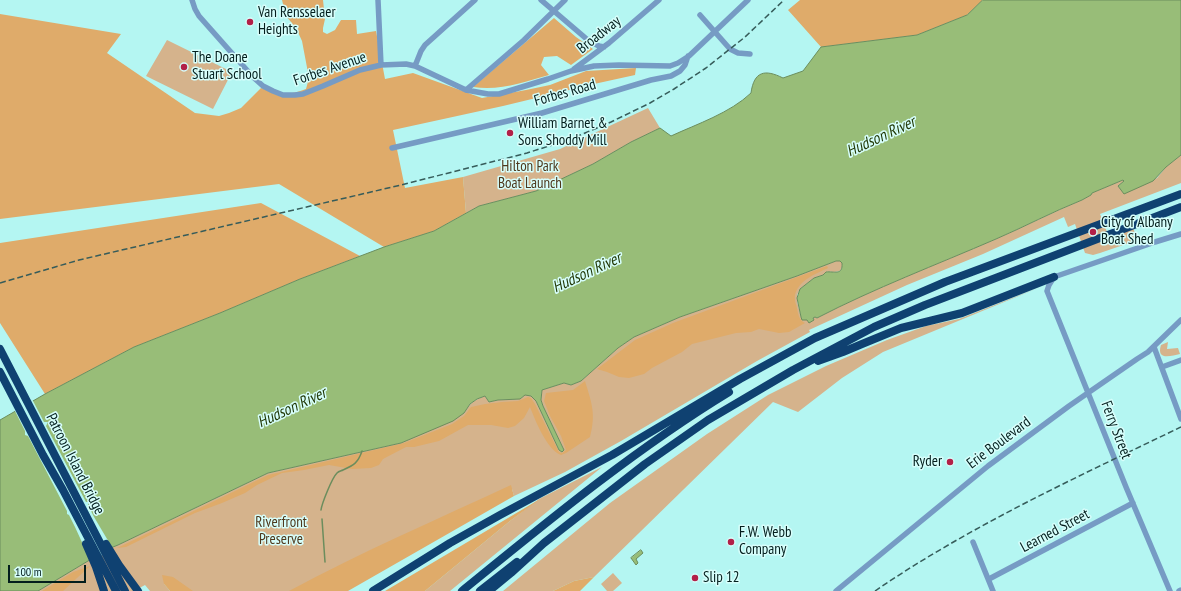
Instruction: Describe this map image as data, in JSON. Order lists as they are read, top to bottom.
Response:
{
  "streets": {
    "highway": ["Patroon Island Bridge"],
    "street": [
      "Broadway",
      "Forbes Avenue",
      "Forbes Road",
      "Ferry Street",
      "Erie Boulevard",
      "Learned Street"
    ]
  },
  "crossings": [
    ["Broadway", "Forbes Avenue"],
    ["Forbes Avenue", "Forbes Road"],
    ["Ferry Street", "Erie Boulevard"],
    ["Ferry Street", "Learned Street"]
  ],
  "water": ["Hudson River"],
  "parks": ["Hilton Park Boat Launch", "Riverfront Preserve"],
  "places": [
    "Van Rensselaer Heights",
    "The Doane Stuart School",
    "William Barnet & Sons Shoddy Mill",
    "City of Albany Boat Shed",
    "Ryder",
    "F.W. Webb Company",
    "Slip 12"
  ],
  "scale_bar": "100 m"
}
